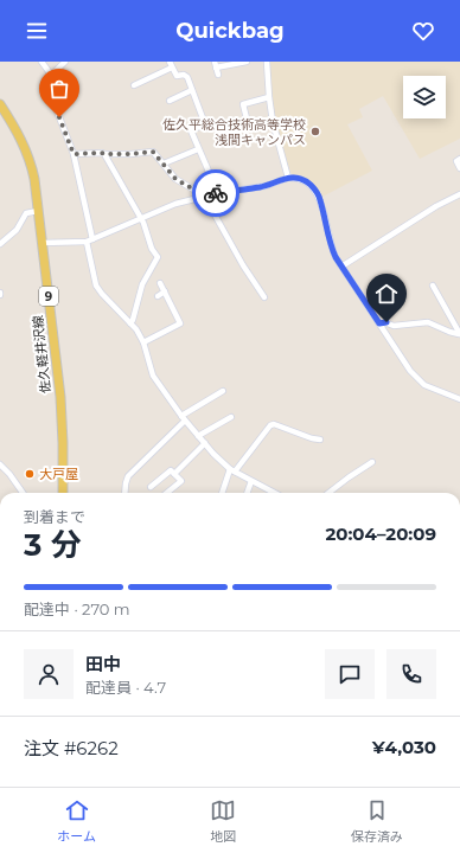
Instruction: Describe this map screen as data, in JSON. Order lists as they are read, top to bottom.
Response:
{
  "streets": {
    "main road": ["9", "佐久軽井沢線"]
  },
  "places": ["佐久平総合技術高等学校 浅間キャンパス", "大戸屋"],
  "page": {
    "header": "Quickbag",
    "heading": ["3 分", "到着まで", "20:04–20:09"],
    "panel": [
      "田中",
      "配達員 · 4.7",
      "注文 #6262",
      "¥4,030"
    ],
    "bar": "配達中 · 270 m",
    "tabs": ["ホーム", "地図", "保存済み"]
  }
}
